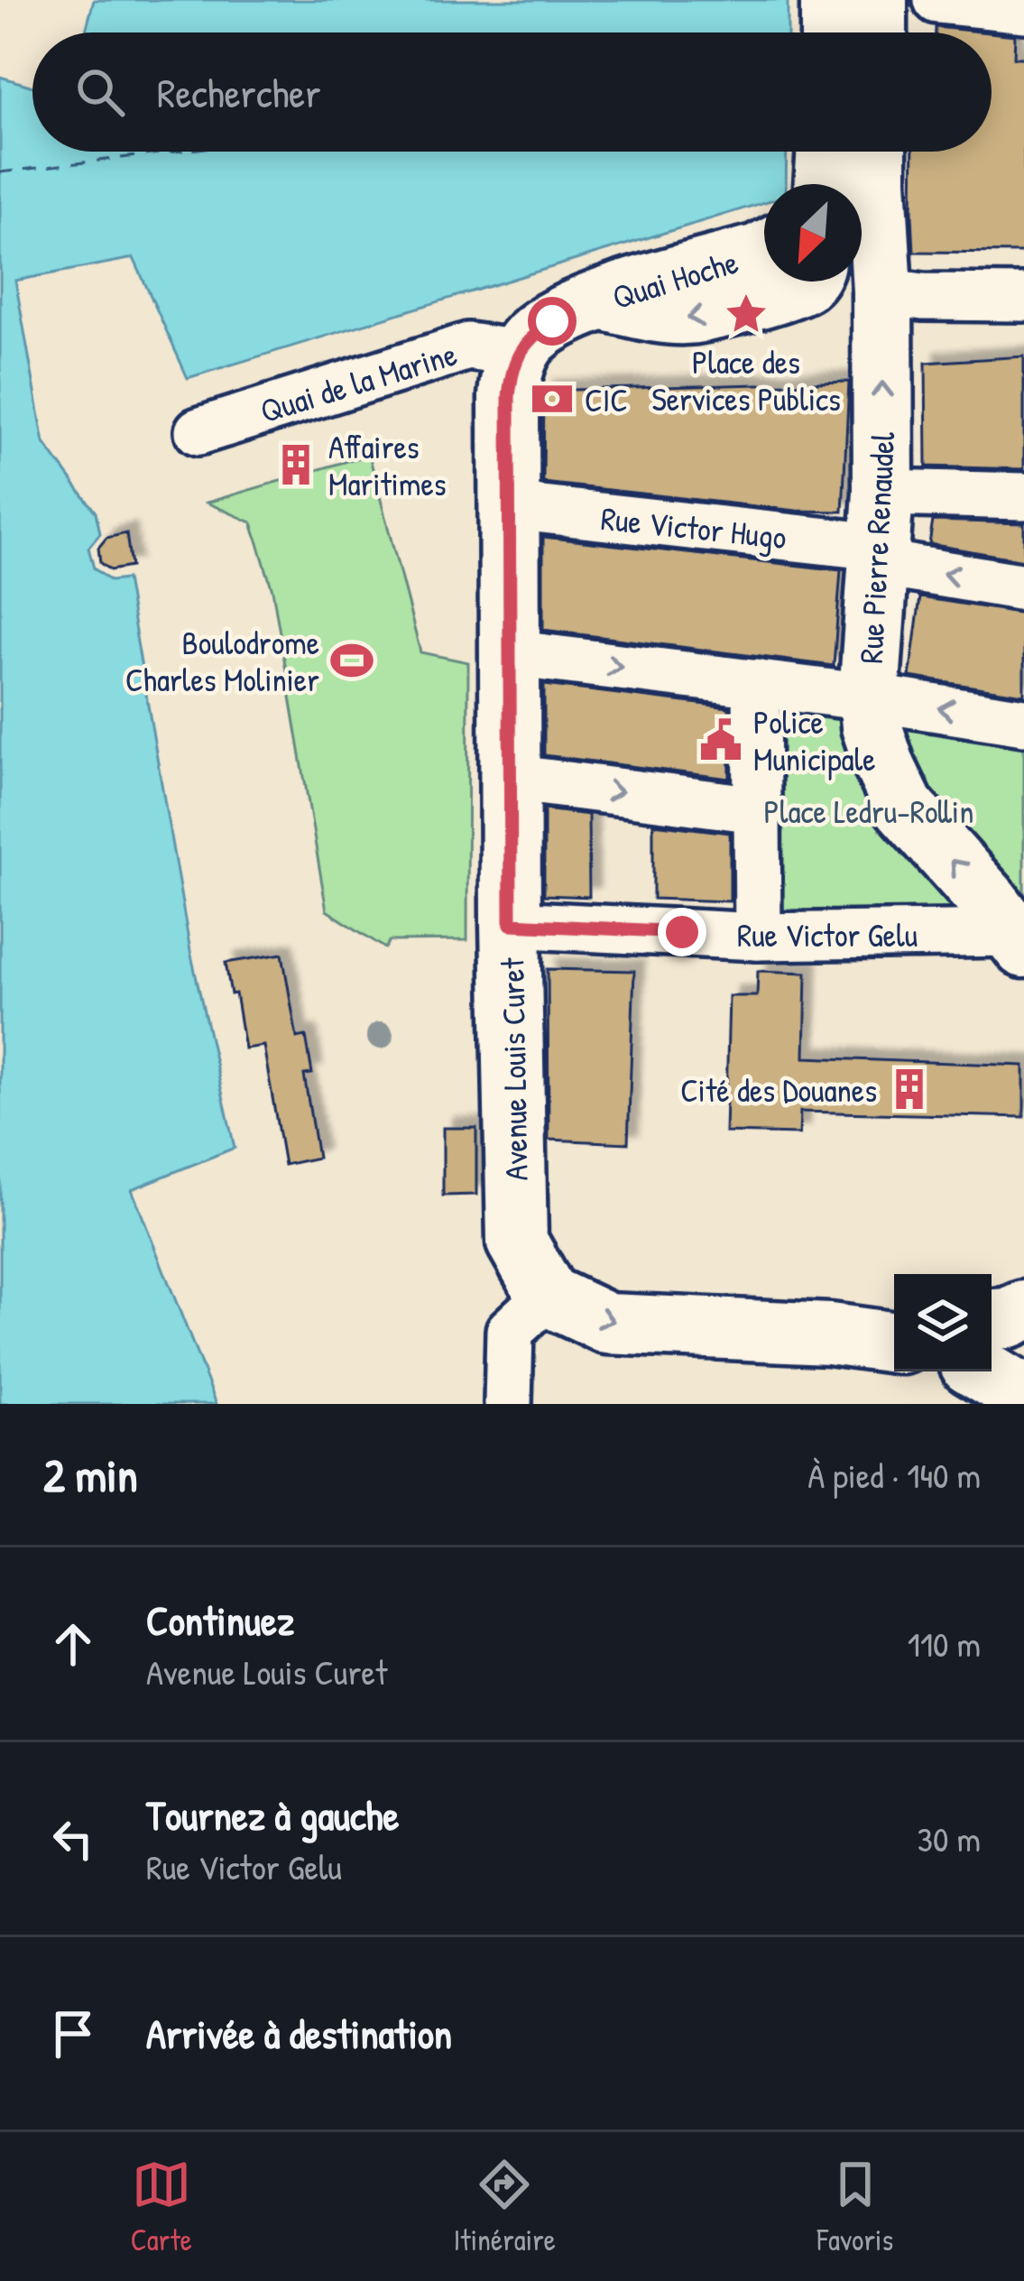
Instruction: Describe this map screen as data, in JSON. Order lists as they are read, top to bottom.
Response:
{
  "streets": {
    "main road": ["Quai Hoche", "Rue Pierre Renaudel", "Avenue Louis Curet"],
    "street": ["Quai de la Marine", "Rue Victor Hugo", "Rue Victor Gelu"]
  },
  "crossings": [
    ["Quai Hoche", "Quai de la Marine"],
    ["Quai Hoche", "Avenue Louis Curet"],
    ["Quai de la Marine", "Avenue Louis Curet"],
    ["Rue Victor Hugo", "Rue Pierre Renaudel"],
    ["Rue Victor Hugo", "Avenue Louis Curet"],
    ["Rue Pierre Renaudel", "Rue Victor Gelu"],
    ["Rue Victor Gelu", "Avenue Louis Curet"]
  ],
  "one_way": ["Rue Pierre Renaudel"],
  "parks": ["Place Ledru-Rollin"],
  "places": {
    "place": ["Place des Services Publics"],
    "bank": ["CIC"],
    "building": ["Affaires Maritimes", "Cité des Douanes"],
    "sports": ["Boulodrome Charles Molinier"],
    "public building": ["Police Municipale"]
  },
  "north": "bottom left",
  "page": {
    "search": "Rechercher",
    "heading": ["2 min", "À pied · 140 m"],
    "list": [
      ["Continuez", "Avenue Louis Curet", "110 m"],
      ["Tournez à gauche", "Rue Victor Gelu", "30 m"],
      "Arrivée à destination"
    ],
    "nav": ["Carte", "Itinéraire", "Favoris"]
  }
}
